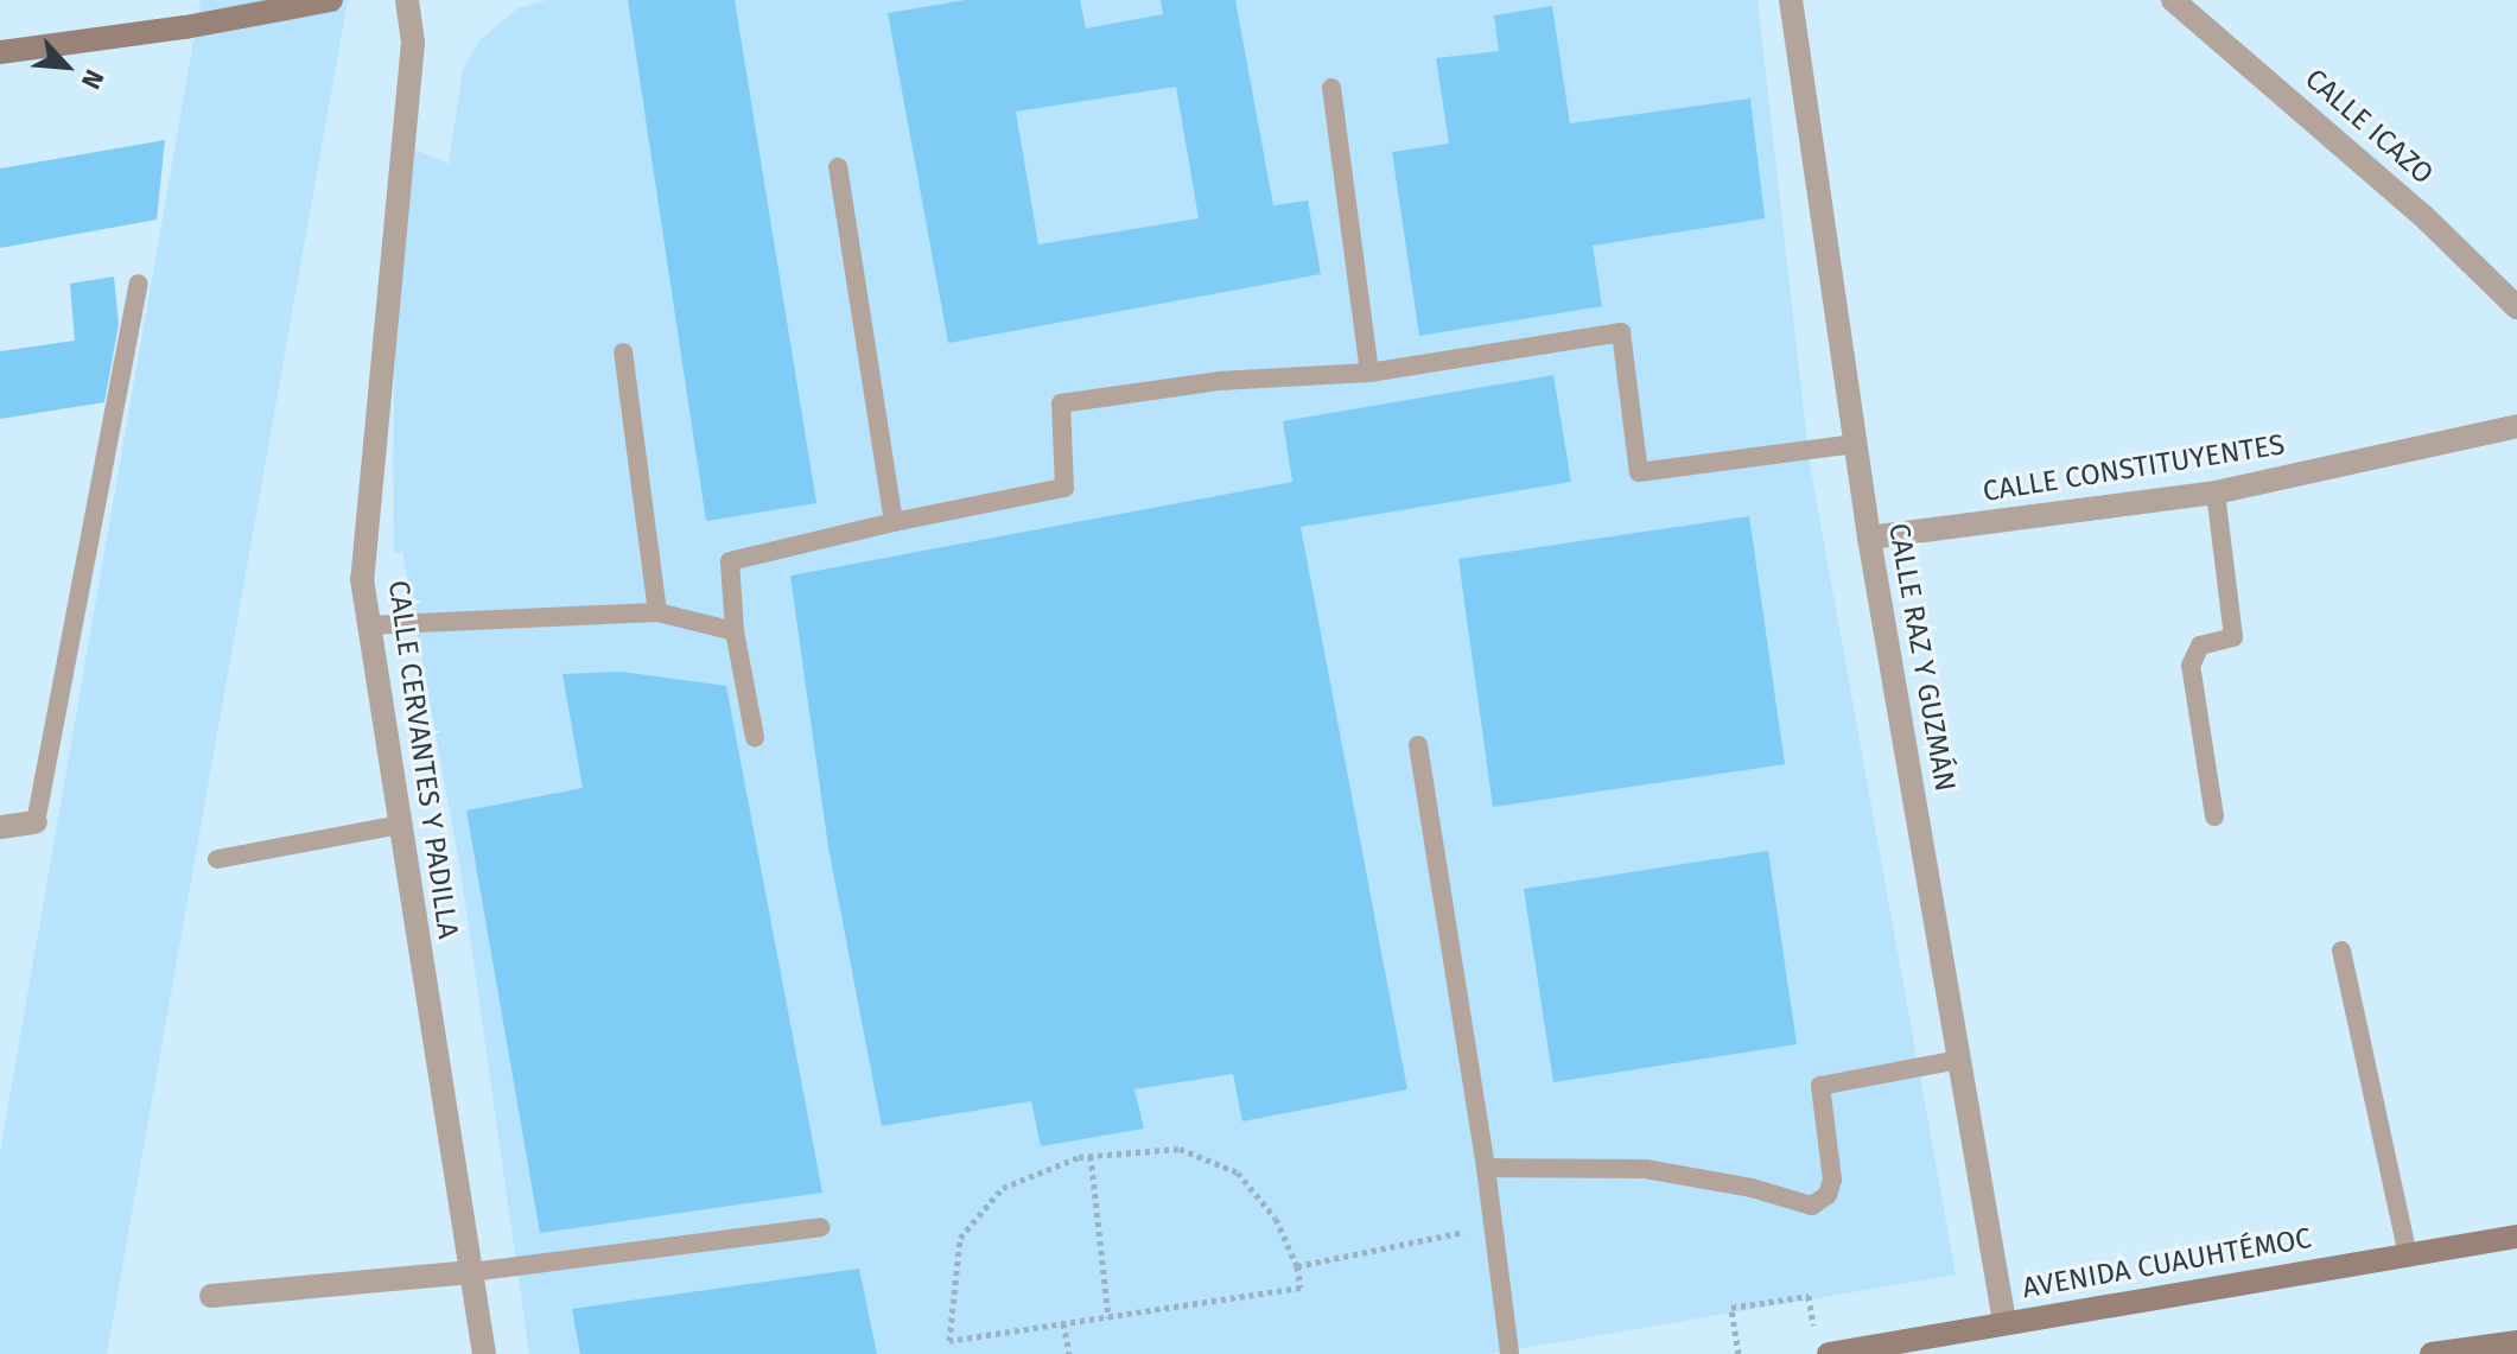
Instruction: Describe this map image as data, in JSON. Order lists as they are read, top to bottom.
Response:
{
  "streets": {
    "main road": ["AVENIDA CUAUHTÉMOC"],
    "street": [
      "CALLE ICAZO",
      "CALLE CONSTITUYENTES",
      "CALLE RAZ Y GUZMÁN",
      "CALLE CERVANTES Y PADILLA"
    ]
  },
  "crossings": [
    ["CALLE CONSTITUYENTES", "CALLE RAZ Y GUZMÁN"],
    ["CALLE RAZ Y GUZMÁN", "AVENIDA CUAUHTÉMOC"]
  ],
  "north": "bottom right"
}
